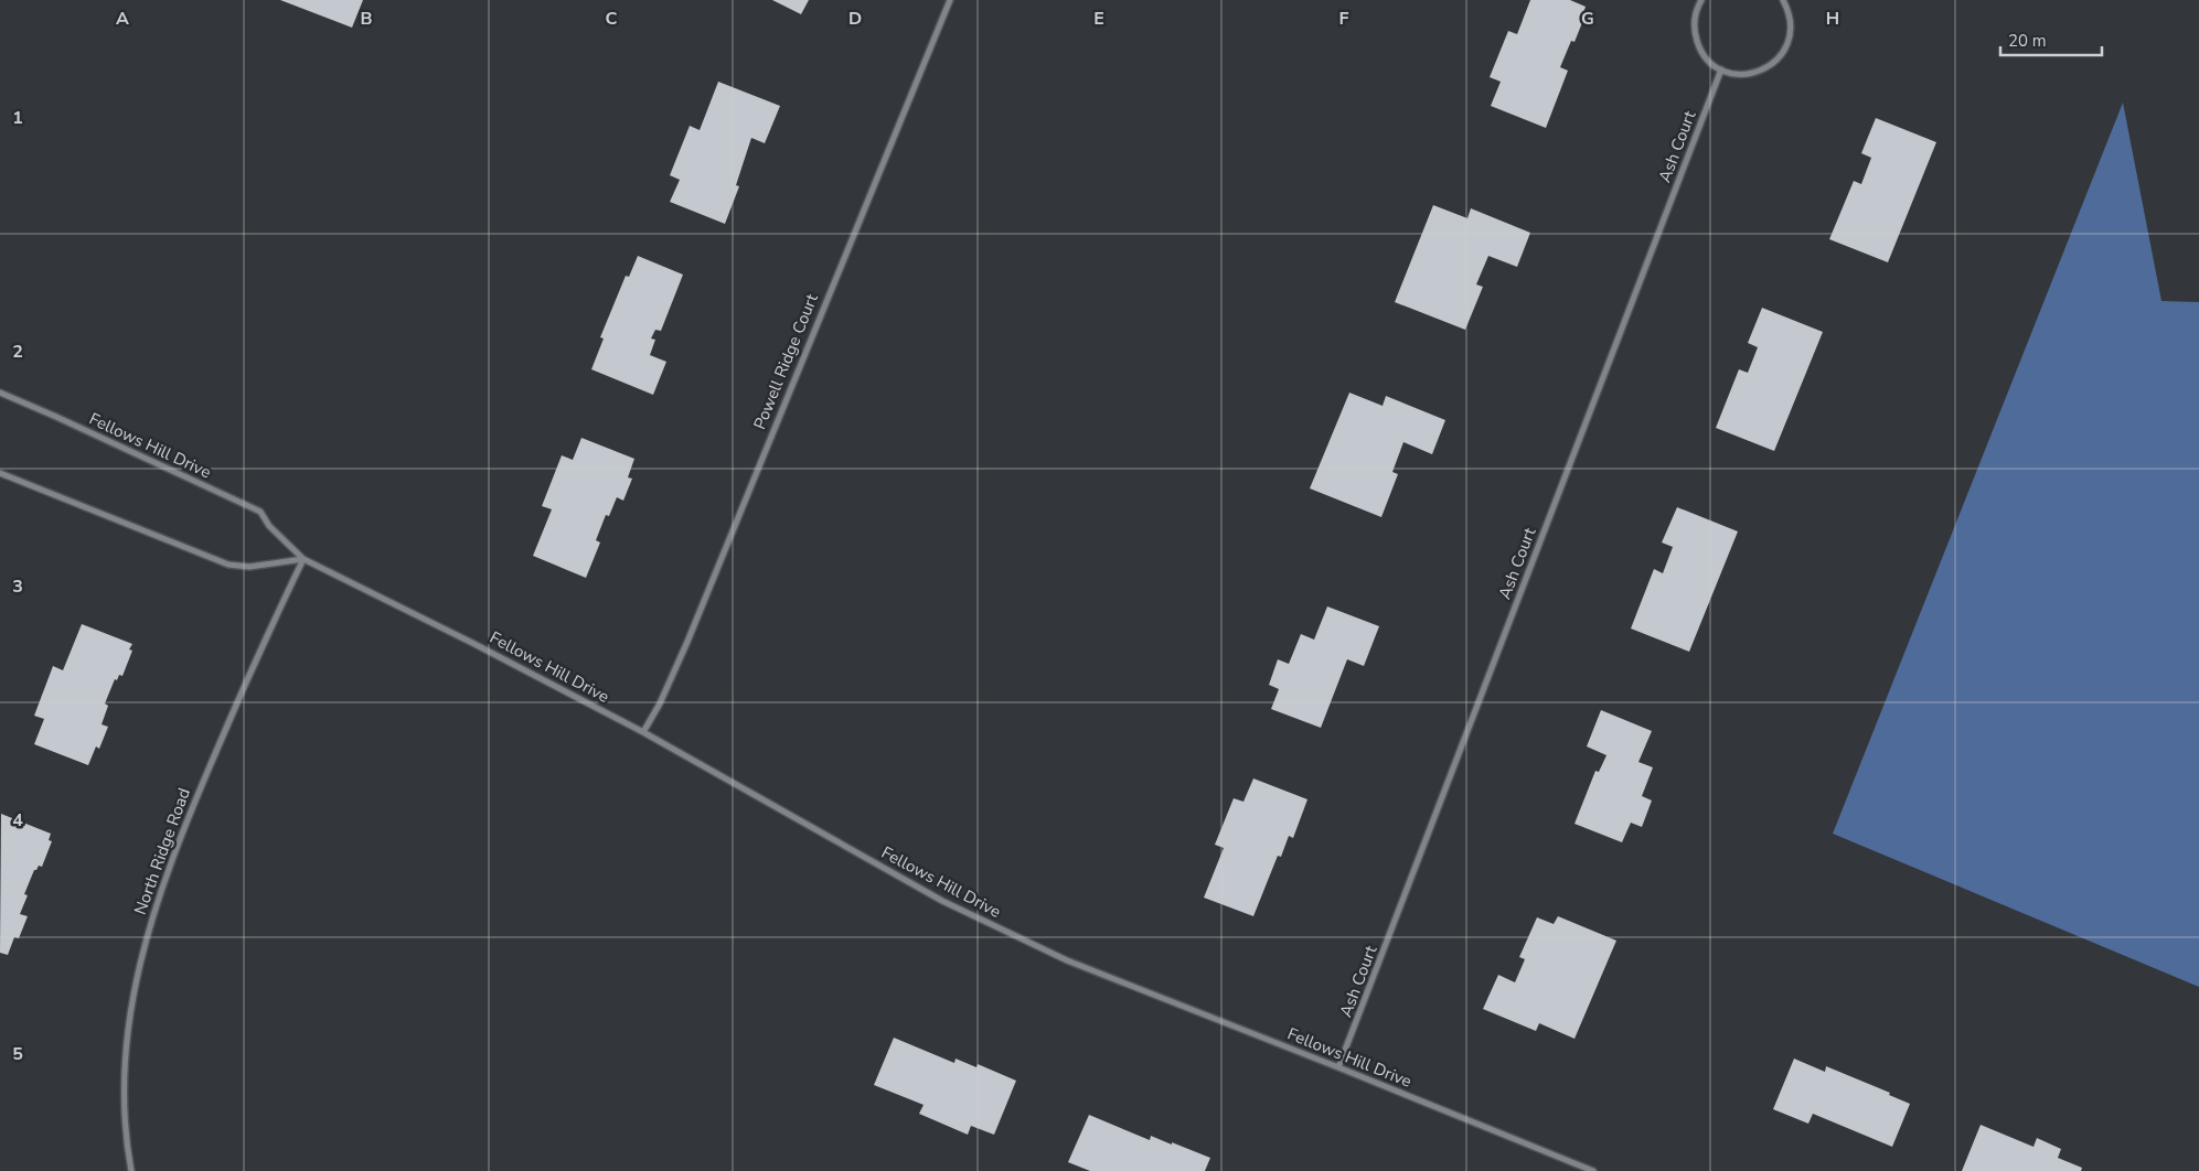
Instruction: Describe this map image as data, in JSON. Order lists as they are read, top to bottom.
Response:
{
  "streets": {
    "street": [
      "Ash Court",
      "Powell Ridge Court",
      "Fellows Hill Drive",
      "North Ridge Road"
    ]
  },
  "crossings": [
    ["Ash Court", "Fellows Hill Drive"],
    ["Powell Ridge Court", "Fellows Hill Drive"],
    ["Fellows Hill Drive", "North Ridge Road"]
  ],
  "scale_bar": "20 m",
  "grid": {
    "columns": [
      "A",
      "B",
      "C",
      "D",
      "E",
      "F",
      "G",
      "H"
    ],
    "rows": [
      "1",
      "2",
      "3",
      "4",
      "5"
    ]
  }
}
